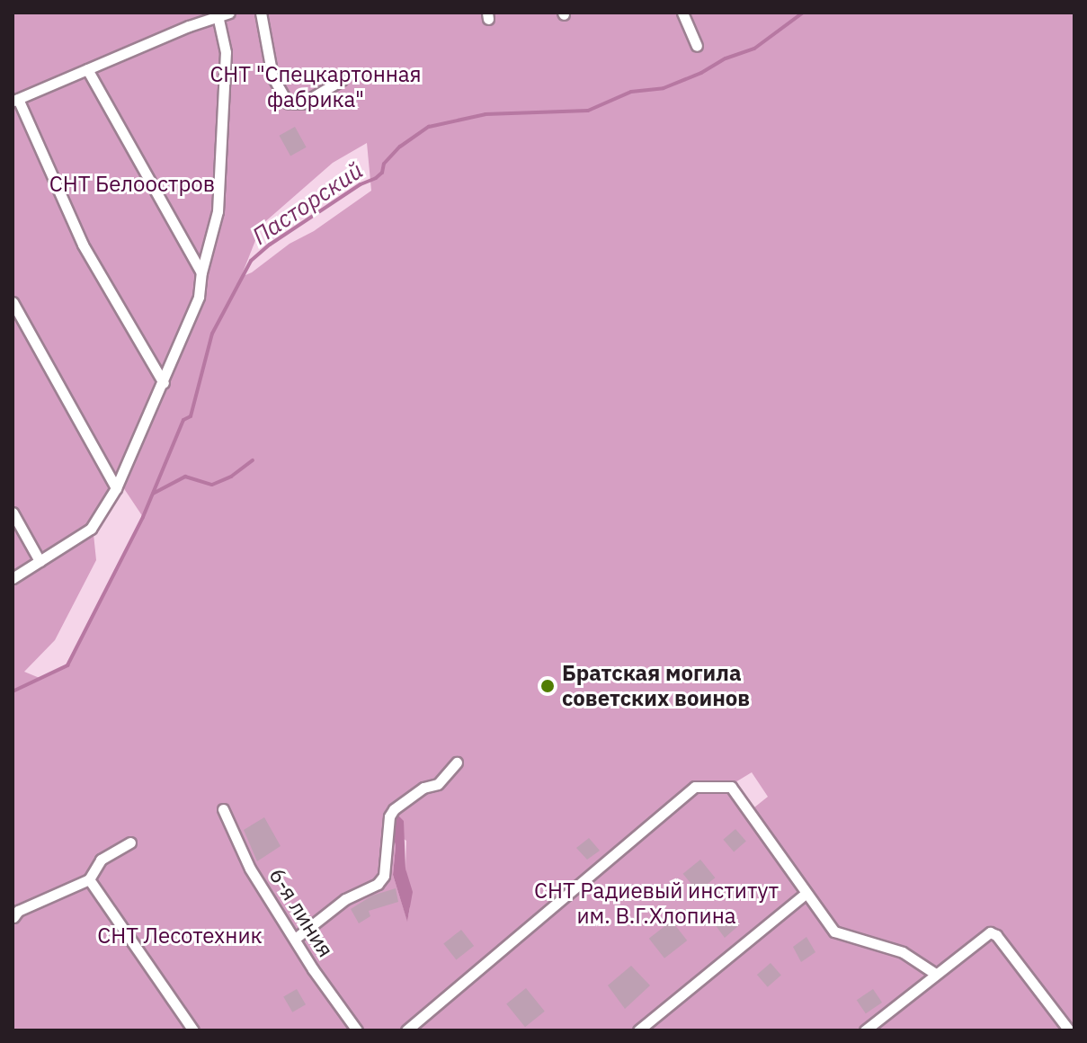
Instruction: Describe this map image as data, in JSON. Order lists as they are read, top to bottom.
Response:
{
  "streets": {
    "street": ["6-я линия"]
  },
  "water": ["Пасторский"],
  "parks": [
    "СНТ \"Спецкартонная фабрика\"",
    "СНТ Белоостров",
    "СНТ Радиевый институт им. В.Г.Хлопина",
    "СНТ Лесотехник"
  ],
  "places": ["Братская могила советских воинов"]
}
